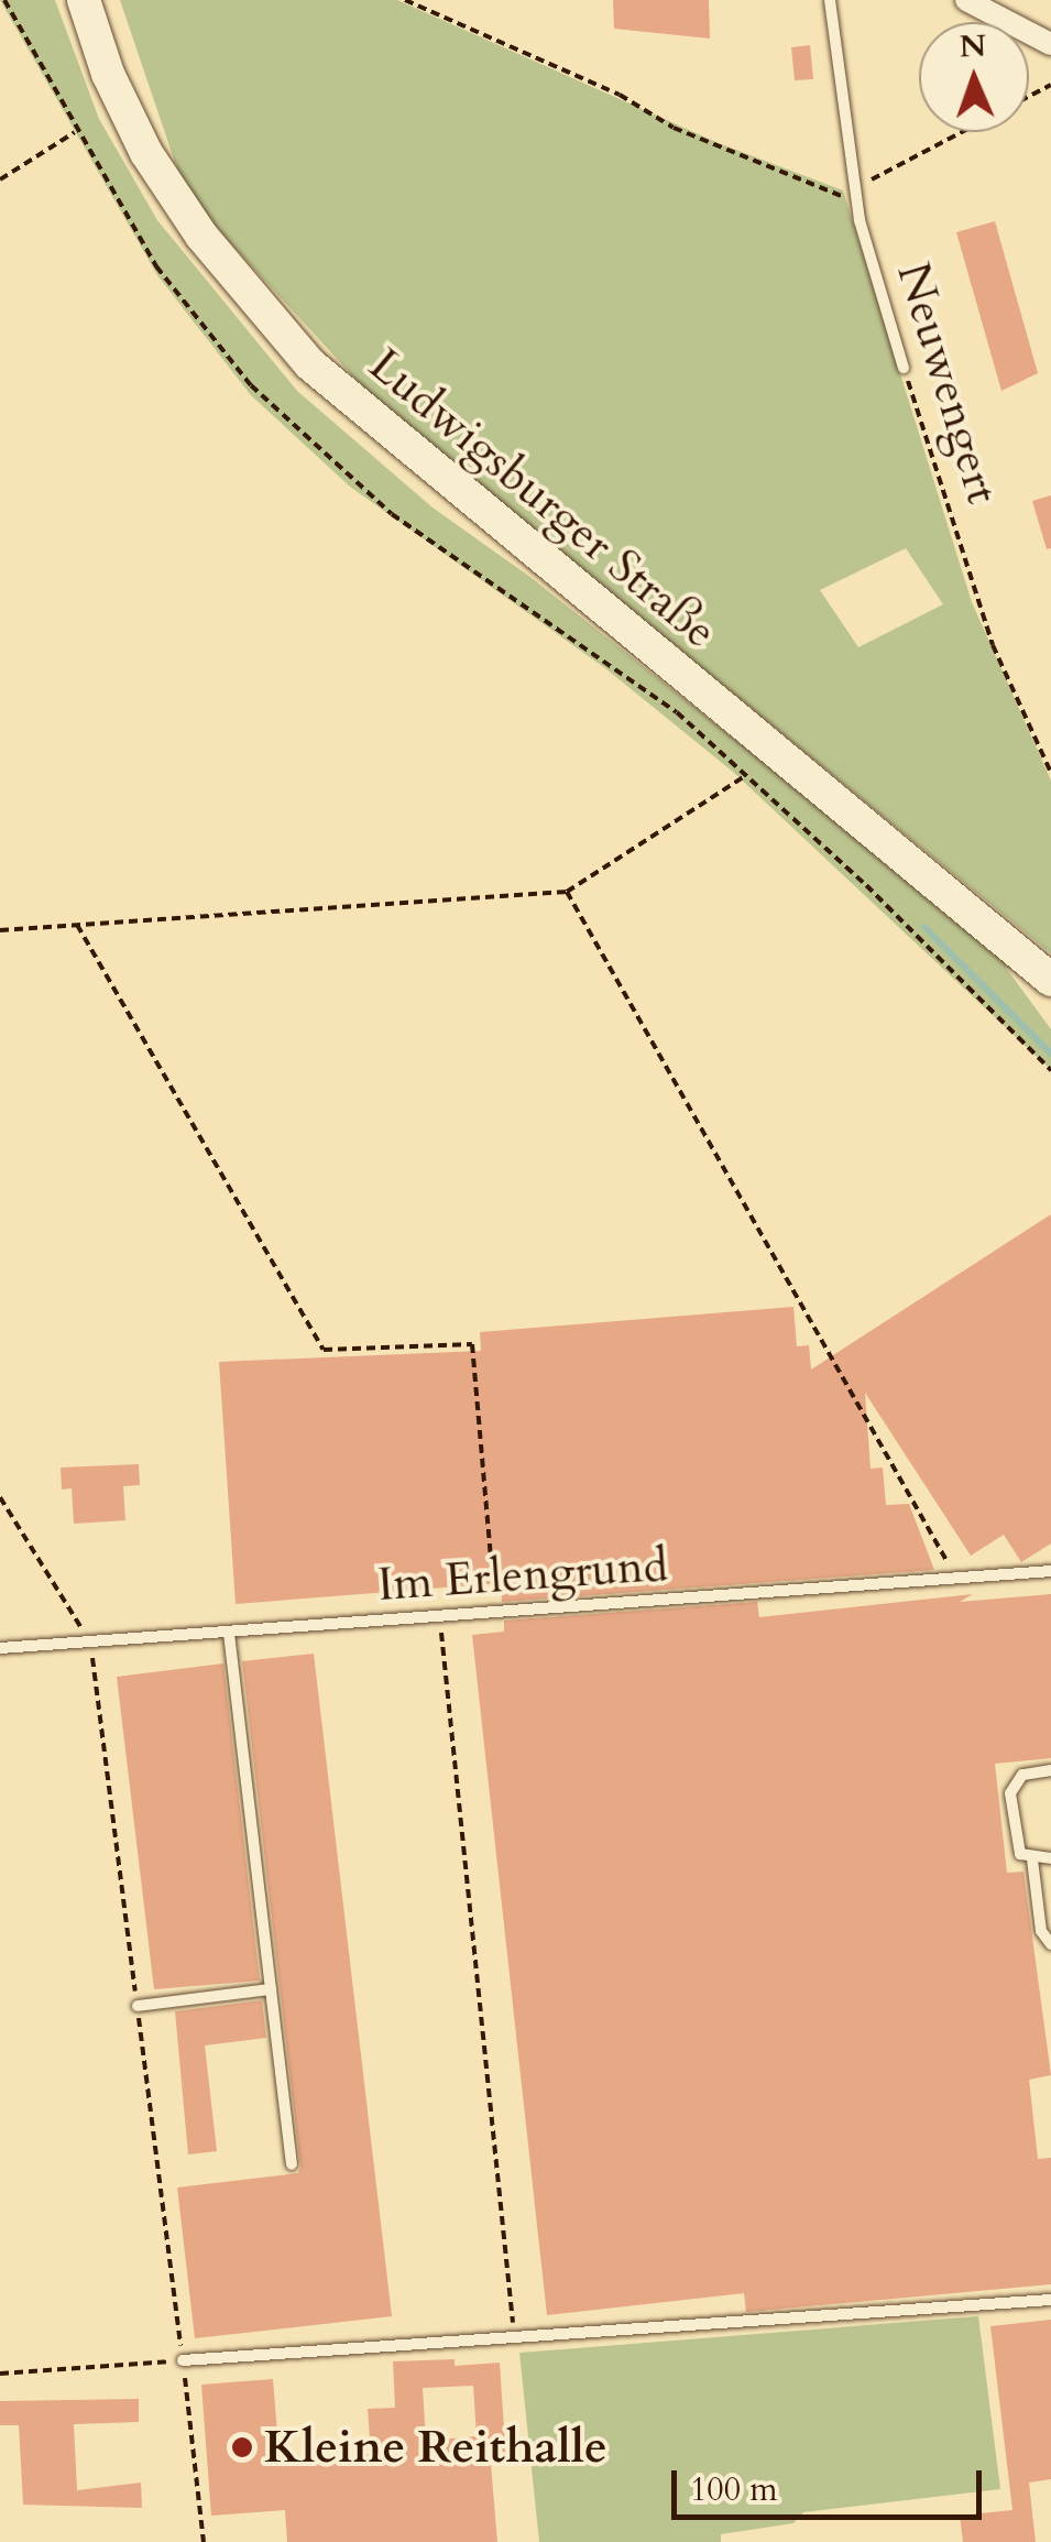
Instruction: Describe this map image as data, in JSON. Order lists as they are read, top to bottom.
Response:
{
  "streets": {
    "main road": ["Ludwigsburger Straße"],
    "lane": ["Neuwengert", "Im Erlengrund"]
  },
  "places": ["Kleine Reithalle"],
  "scale_bar": "100 m",
  "north": "top"
}
